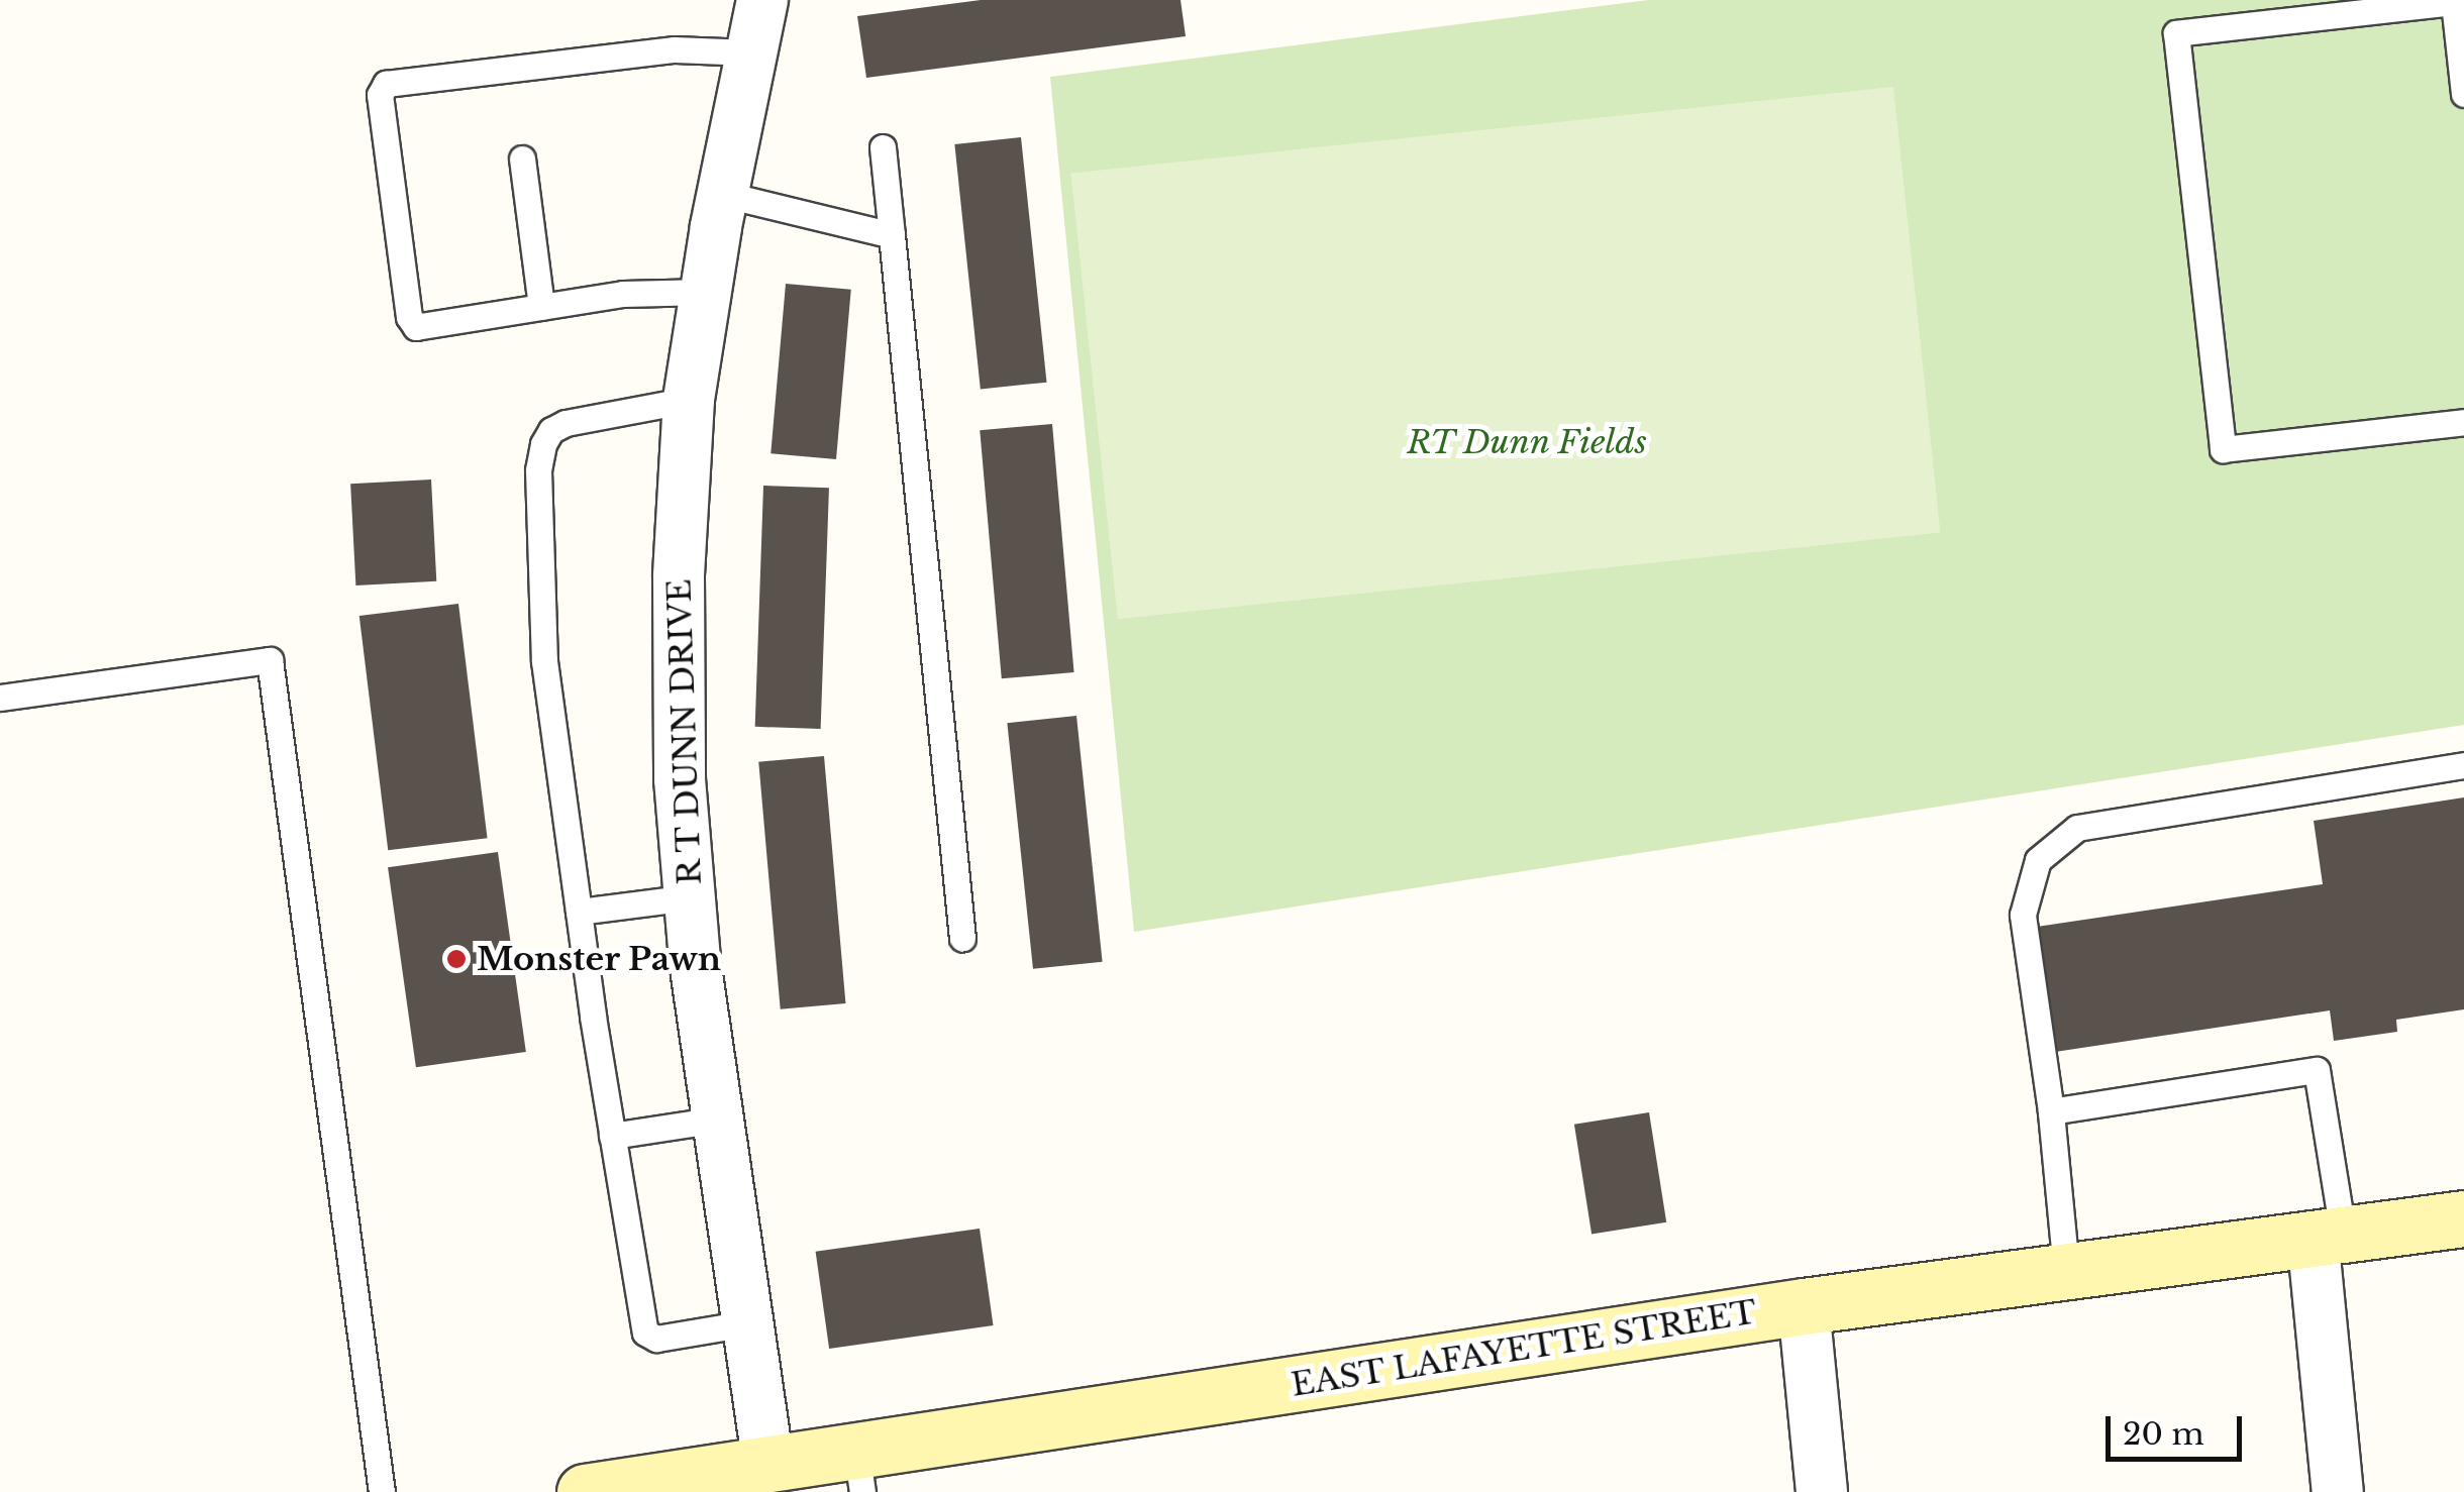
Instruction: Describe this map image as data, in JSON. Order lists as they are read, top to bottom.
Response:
{
  "streets": {
    "street": ["R T DUNN DRIVE", "EAST LAFAYETTE STREET"]
  },
  "crossings": [
    ["R T DUNN DRIVE", "EAST LAFAYETTE STREET"]
  ],
  "parks": ["RT Dunn Fields"],
  "places": ["Monster Pawn"],
  "scale_bar": "20 m"
}
